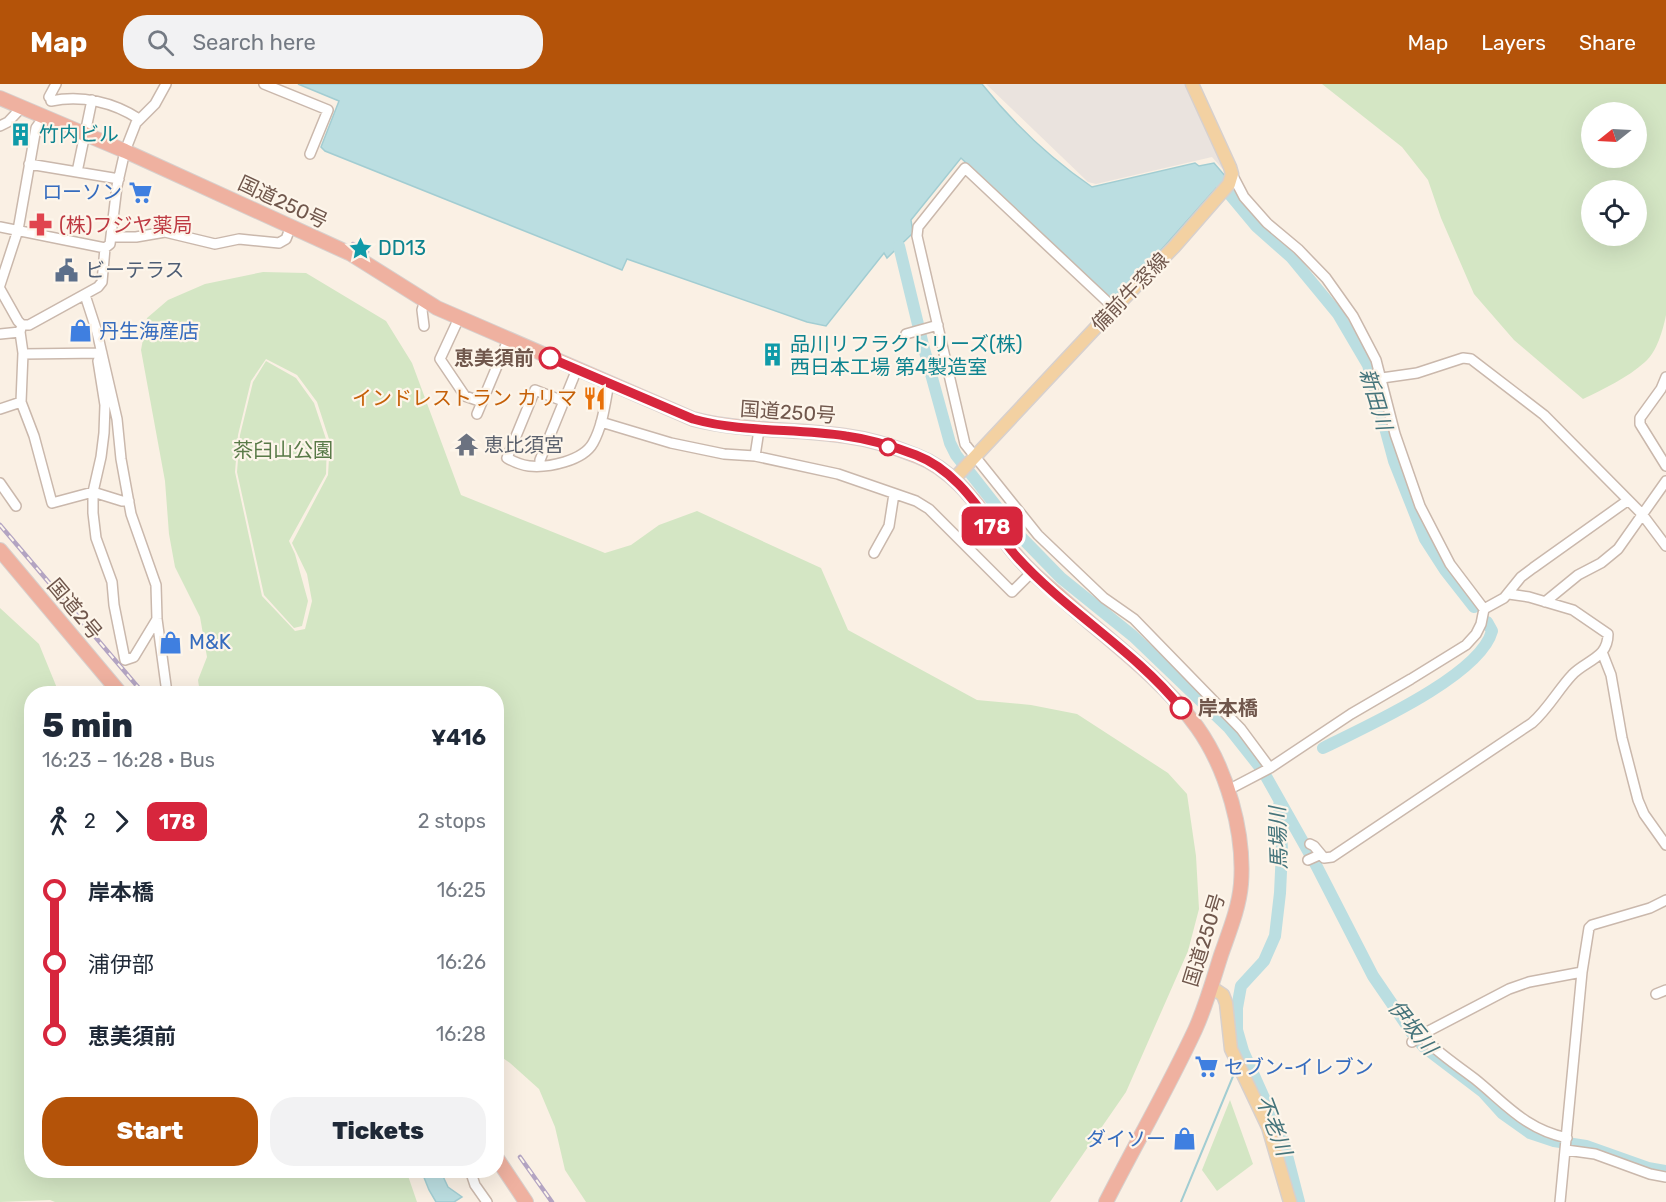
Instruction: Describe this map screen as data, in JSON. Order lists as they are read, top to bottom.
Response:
{
  "streets": {
    "highway": ["国道250号", "国道2号"],
    "main road": ["備前牛窓線"]
  },
  "crossings": [
    ["国道250号", "備前牛窓線"]
  ],
  "water": [
    "新田川",
    "馬場川",
    "伊坂川",
    "不老川"
  ],
  "parks": ["茶臼山公園"],
  "places": {
    "building": ["竹内ビル", "品川リフラクトリーズ(株) 西日本工場 第4製造室"],
    "supermarket": ["ローソン", "セブン-イレブン"],
    "pharmacy": ["(株)フジヤ薬局"],
    "place": ["DD13"],
    "public building": ["ビーテラス"],
    "shop": ["丹生海産店", "M&K", "ダイソー"],
    "other": ["恵美須前", "岸本橋"],
    "restaurant": ["インドレストラン カリマ"],
    "temple": ["恵比須宮"]
  },
  "lines": ["bus line 178"],
  "north": "left",
  "page": {
    "header": "Map",
    "search": "Search here",
    "nav": ["Map", "Layers", "Share"],
    "on_map": "178",
    "heading": ["5 min", "16:23 – 16:28 · Bus", "¥416"],
    "legs": ["2", "178", "2 stops"],
    "list": [
      {
        "name": "岸本橋",
        "value": "16:25"
      },
      {
        "name": "浦伊部",
        "value": "16:26"
      },
      {
        "name": "恵美須前",
        "value": "16:28"
      }
    ],
    "buttons": ["Start", "Tickets"]
  }
}
